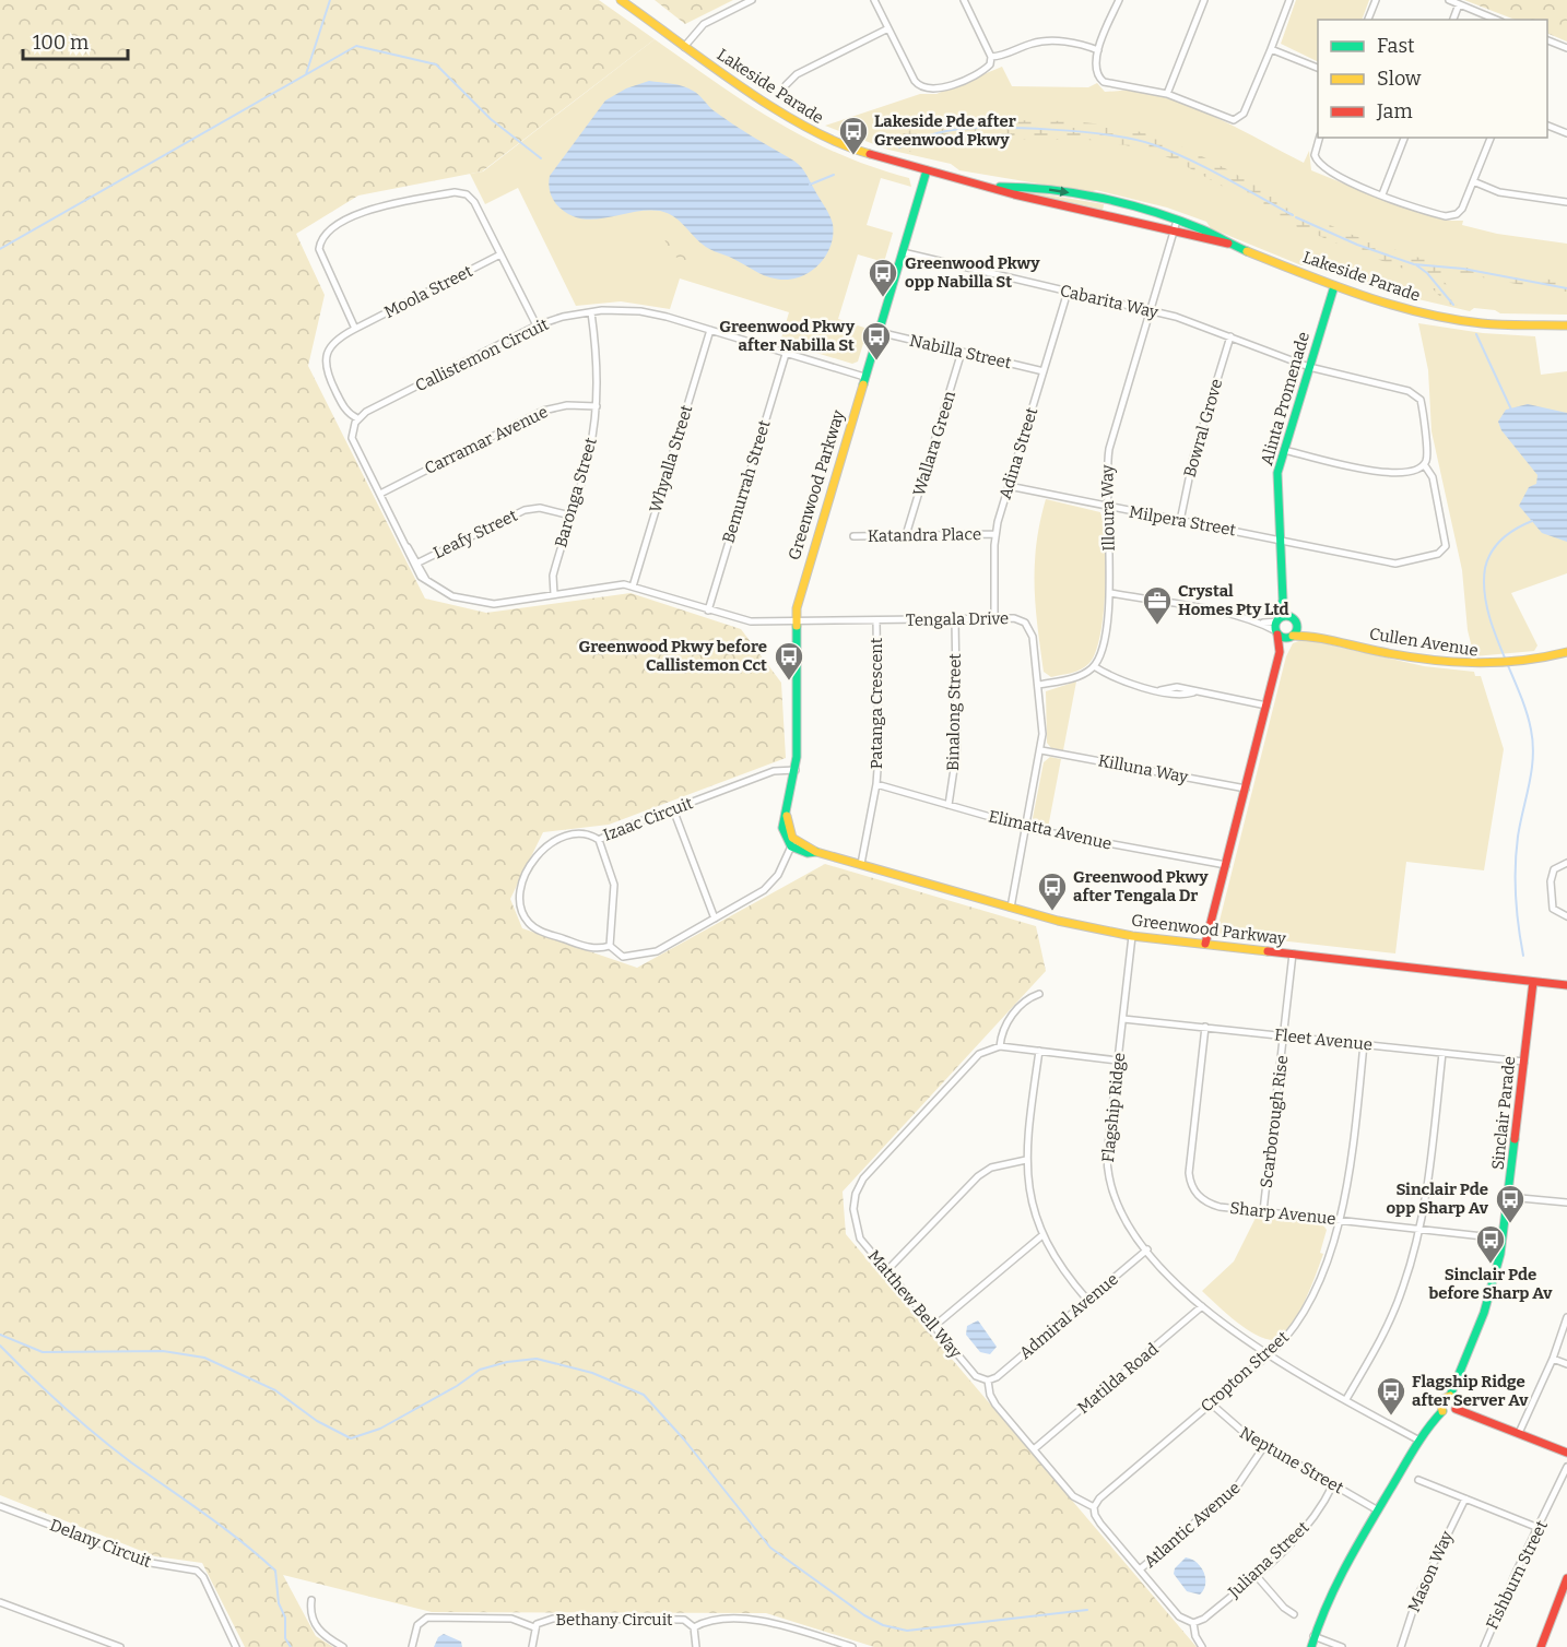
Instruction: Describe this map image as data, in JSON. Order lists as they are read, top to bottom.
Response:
{
  "streets": {
    "main road": [
      "Lakeside Parade",
      "Alinta Promenade",
      "Greenwood Parkway",
      "Cullen Avenue",
      "Sinclair Parade"
    ],
    "street": [
      "Moola Street",
      "Cabarita Way",
      "Nabilla Street",
      "Callistemon Circuit",
      "Bowral Grove",
      "Carramar Avenue",
      "Wallara Green",
      "Adina Street",
      "Whyalla Street",
      "Bemurrah Street",
      "Baronga Street",
      "Illoura Way",
      "Milpera Street",
      "Leafy Street",
      "Katandra Place",
      "Tengala Drive",
      "Patanga Crescent",
      "Binalong Street",
      "Killuna Way",
      "Izaac Circuit",
      "Elimatta Avenue",
      "Fleet Avenue",
      "Flagship Ridge",
      "Scarborough Rise",
      "Sharp Avenue",
      "Matthew Bell Way",
      "Admiral Avenue",
      "Cropton Street",
      "Matilda Road",
      "Neptune Street",
      "Atlantic Avenue",
      "Delany Circuit",
      "Juliana Street",
      "Mason Way",
      "Fishburn Street",
      "Bethany Circuit"
    ]
  },
  "crossings": [
    ["Lakeside Parade", "Alinta Promenade"],
    ["Lakeside Parade", "Greenwood Parkway"],
    ["Lakeside Parade", "Illoura Way"],
    ["Moola Street", "Callistemon Circuit"],
    ["Cabarita Way", "Alinta Promenade"],
    ["Cabarita Way", "Bowral Grove"],
    ["Cabarita Way", "Adina Street"],
    ["Cabarita Way", "Greenwood Parkway"],
    ["Cabarita Way", "Illoura Way"],
    ["Cabarita Way", "Milpera Street"],
    ["Nabilla Street", "Wallara Green"],
    ["Nabilla Street", "Adina Street"],
    ["Nabilla Street", "Greenwood Parkway"],
    ["Callistemon Circuit", "Whyalla Street"],
    ["Callistemon Circuit", "Bemurrah Street"],
    ["Callistemon Circuit", "Greenwood Parkway"],
    ["Callistemon Circuit", "Baronga Street"],
    ["Alinta Promenade", "Milpera Street"],
    ["Alinta Promenade", "Cullen Avenue"],
    ["Bowral Grove", "Milpera Street"],
    ["Carramar Avenue", "Baronga Street"],
    ["Wallara Green", "Katandra Place"],
    ["Adina Street", "Milpera Street"],
    ["Adina Street", "Katandra Place"],
    ["Adina Street", "Tengala Drive"],
    ["Greenwood Parkway", "Tengala Drive"],
    ["Greenwood Parkway", "Patanga Crescent"],
    ["Greenwood Parkway", "Izaac Circuit"],
    ["Greenwood Parkway", "Flagship Ridge"],
    ["Greenwood Parkway", "Sinclair Parade"],
    ["Greenwood Parkway", "Scarborough Rise"],
    ["Baronga Street", "Leafy Street"],
    ["Illoura Way", "Milpera Street"],
    ["Tengala Drive", "Patanga Crescent"],
    ["Tengala Drive", "Binalong Street"],
    ["Tengala Drive", "Killuna Way"],
    ["Tengala Drive", "Elimatta Avenue"],
    ["Patanga Crescent", "Elimatta Avenue"],
    ["Binalong Street", "Elimatta Avenue"],
    ["Fleet Avenue", "Flagship Ridge"],
    ["Fleet Avenue", "Sinclair Parade"],
    ["Fleet Avenue", "Scarborough Rise"],
    ["Fleet Avenue", "Sharp Avenue"],
    ["Fleet Avenue", "Cropton Street"],
    ["Flagship Ridge", "Admiral Avenue"],
    ["Flagship Ridge", "Cropton Street"],
    ["Flagship Ridge", "Matilda Road"],
    ["Sinclair Parade", "Sharp Avenue"],
    ["Scarborough Rise", "Sharp Avenue"],
    ["Sharp Avenue", "Cropton Street"],
    ["Matthew Bell Way", "Admiral Avenue"],
    ["Matthew Bell Way", "Cropton Street"],
    ["Matthew Bell Way", "Matilda Road"],
    ["Matthew Bell Way", "Atlantic Avenue"],
    ["Matthew Bell Way", "Juliana Street"],
    ["Cropton Street", "Neptune Street"],
    ["Neptune Street", "Atlantic Avenue"],
    ["Neptune Street", "Juliana Street"]
  ],
  "places": {
    "bus stop": [
      "Lakeside Pde after Greenwood Pkwy",
      "Greenwood Pkwy opp Nabilla St",
      "Greenwood Pkwy after Nabilla St",
      "Greenwood Pkwy before Callistemon Cct",
      "Greenwood Pkwy after Tengala Dr",
      "Sinclair Pde opp Sharp Av",
      "Sinclair Pde before Sharp Av",
      "Flagship Ridge after Server Av"
    ],
    "office": ["Crystal Homes Pty Ltd"]
  },
  "legend": ["Fast", "Slow", "Jam"],
  "scale_bar": "100 m"
}
